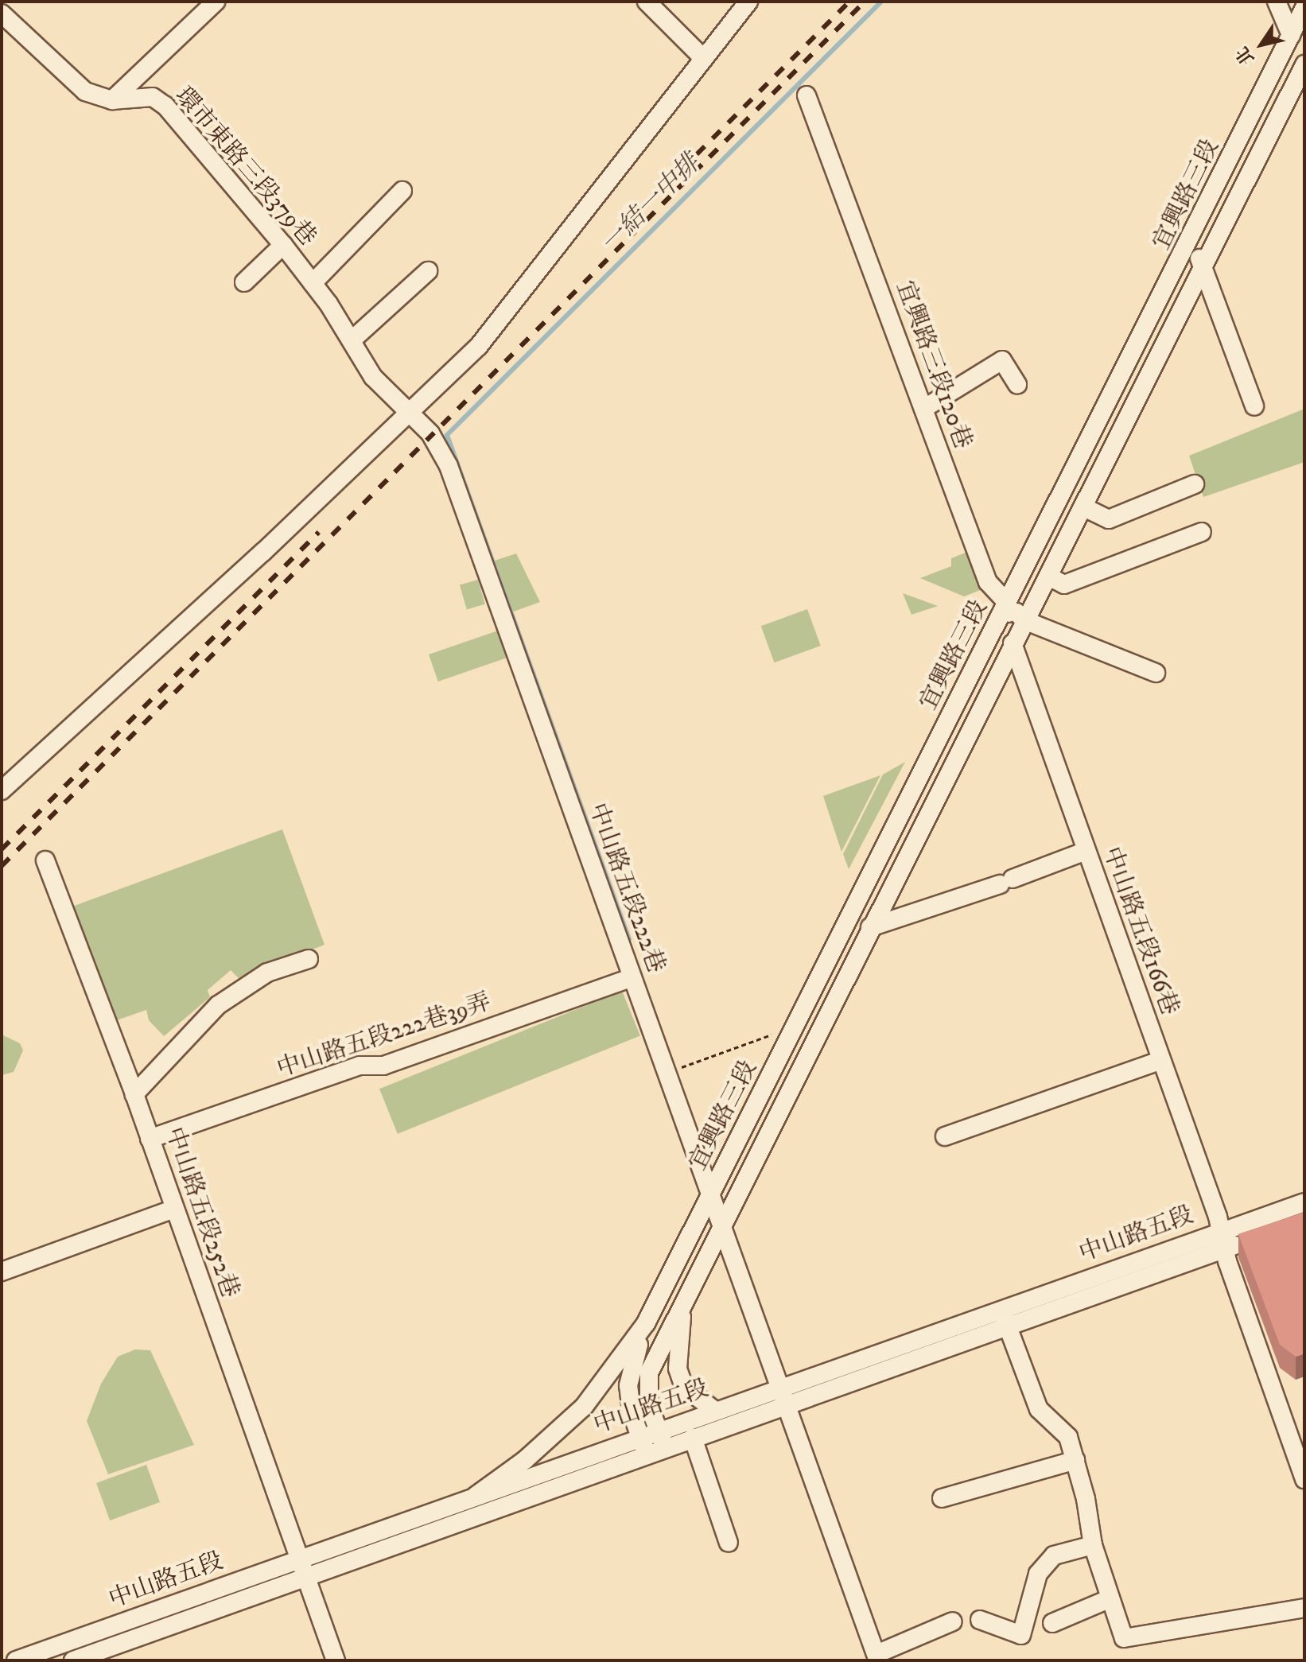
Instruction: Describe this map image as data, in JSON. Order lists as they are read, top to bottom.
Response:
{
  "streets": {
    "street": [
      "環市東路三段379巷",
      "宜興路三段",
      "宜興路三段120巷",
      "中山路五段222巷",
      "中山路五段166巷",
      "中山路五段222巷39弄",
      "中山路五段252巷",
      "中山路五段"
    ]
  },
  "crossings": [
    ["環市東路三段379巷", "中山路五段222巷"],
    ["宜興路三段", "宜興路三段120巷"],
    ["宜興路三段", "中山路五段222巷"],
    ["宜興路三段", "中山路五段166巷"],
    ["宜興路三段", "中山路五段"],
    ["中山路五段222巷", "中山路五段222巷39弄"],
    ["中山路五段222巷", "中山路五段"],
    ["中山路五段166巷", "中山路五段"],
    ["中山路五段222巷39弄", "中山路五段252巷"],
    ["中山路五段252巷", "中山路五段"]
  ],
  "water": ["一結一中排"],
  "north": "bottom left"
}
